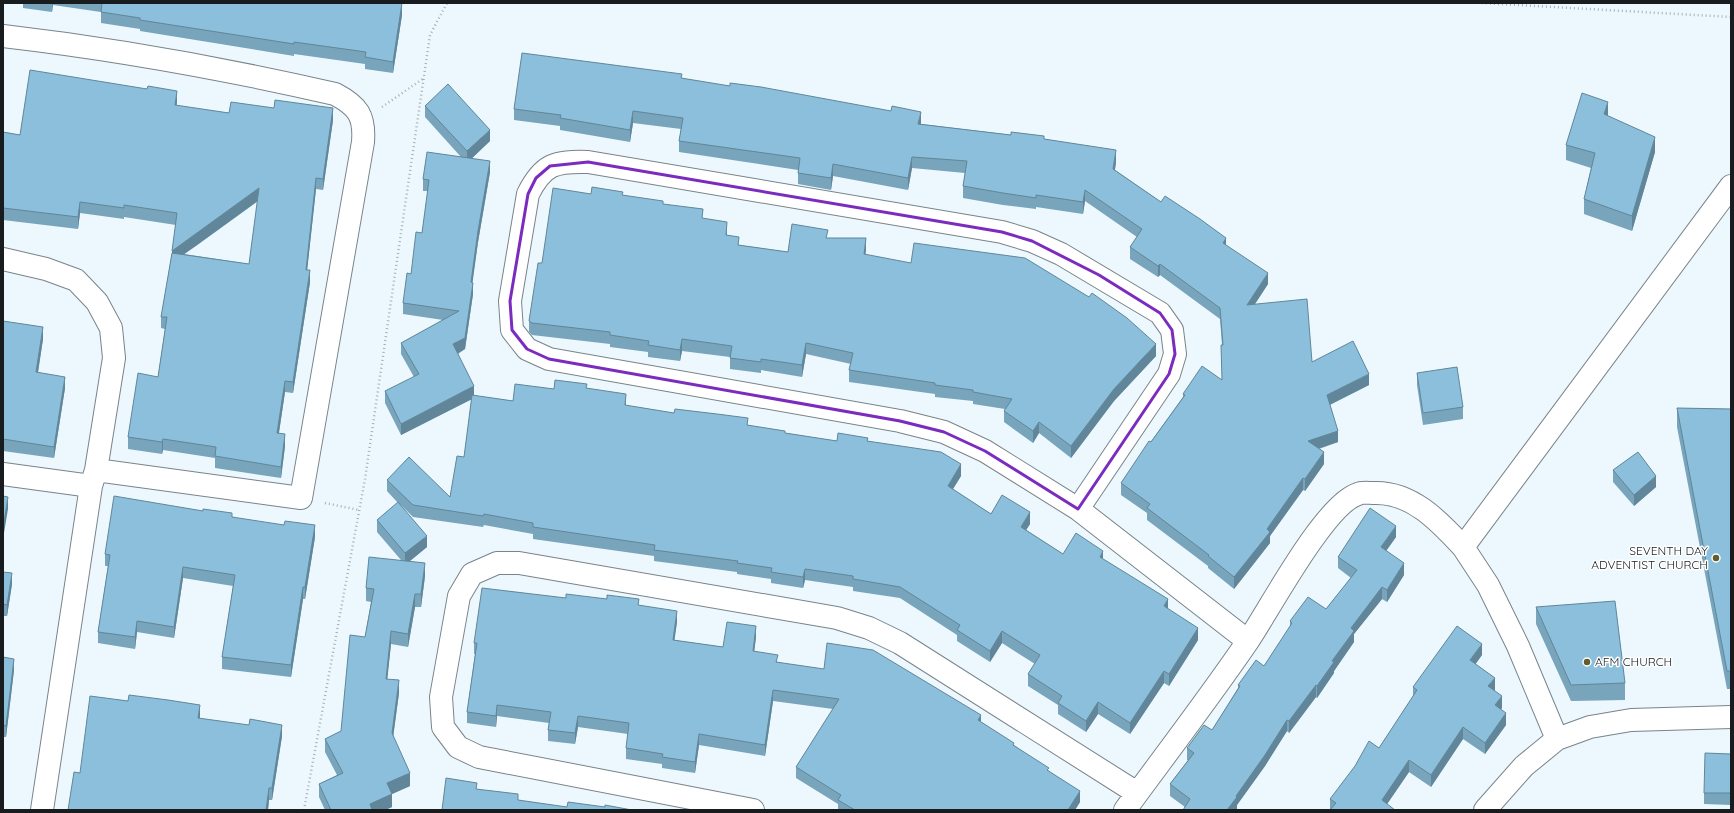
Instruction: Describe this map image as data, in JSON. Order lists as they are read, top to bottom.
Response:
{
  "places": ["SEVENTH DAY ADVENTIST CHURCH", "AFM CHURCH"]
}
